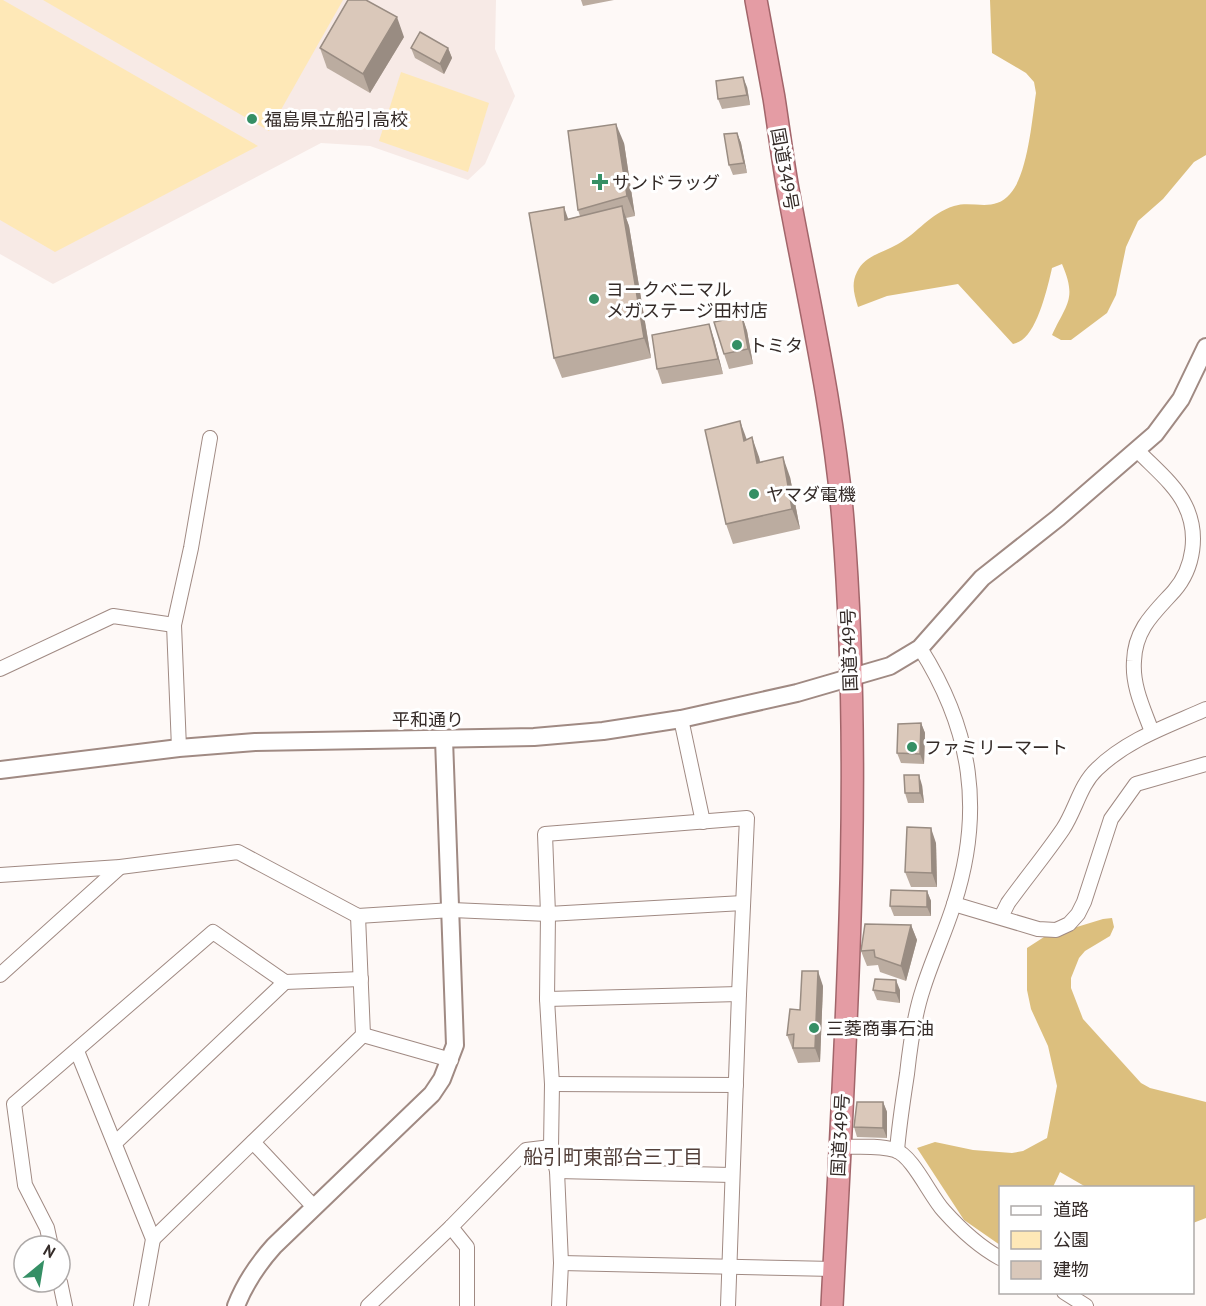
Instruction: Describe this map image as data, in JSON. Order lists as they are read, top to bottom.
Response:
{
  "streets": {
    "highway": ["国道349号"],
    "street": ["平和通り"]
  },
  "crossings": [
    ["国道349号", "平和通り"]
  ],
  "districts": ["船引町東部台三丁目"],
  "places": {
    "other": [
      "福島県立船引高校",
      "ヨークベニマル メガステージ田村店",
      "トミタ",
      "ヤマダ電機",
      "ファミリーマート",
      "三菱商事石油"
    ],
    "health": ["サンドラッグ"]
  },
  "legend": ["道路", "公園", "建物"],
  "north": "top right"
}
